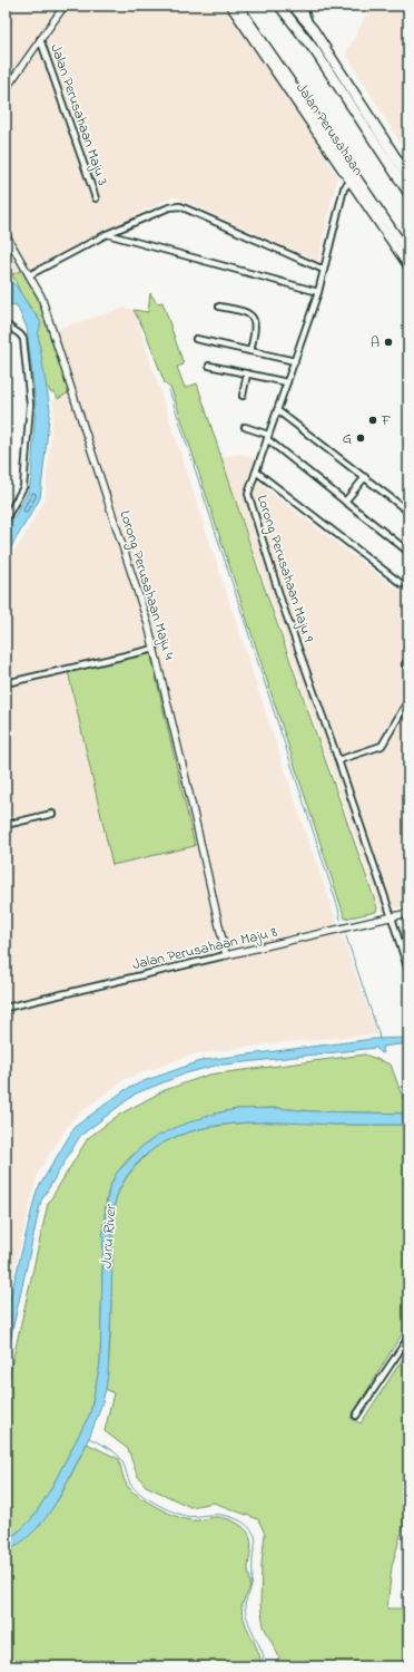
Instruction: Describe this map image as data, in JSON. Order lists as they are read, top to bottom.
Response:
{
  "streets": {
    "main road": ["Jalan Perusahaan"],
    "street": [
      "Jalan Perusahaan Maju 3",
      "Lorong Perusahaan Maju 9",
      "Lorong Perusahaan Maju 4",
      "Jalan Perusahaan Maju 8"
    ]
  },
  "crossings": [
    ["Jalan Perusahaan", "Lorong Perusahaan Maju 9"],
    ["Lorong Perusahaan Maju 9", "Jalan Perusahaan Maju 8"],
    ["Lorong Perusahaan Maju 4", "Jalan Perusahaan Maju 8"]
  ],
  "water": ["Juru River"],
  "places": ["A", "F", "G"]
}
